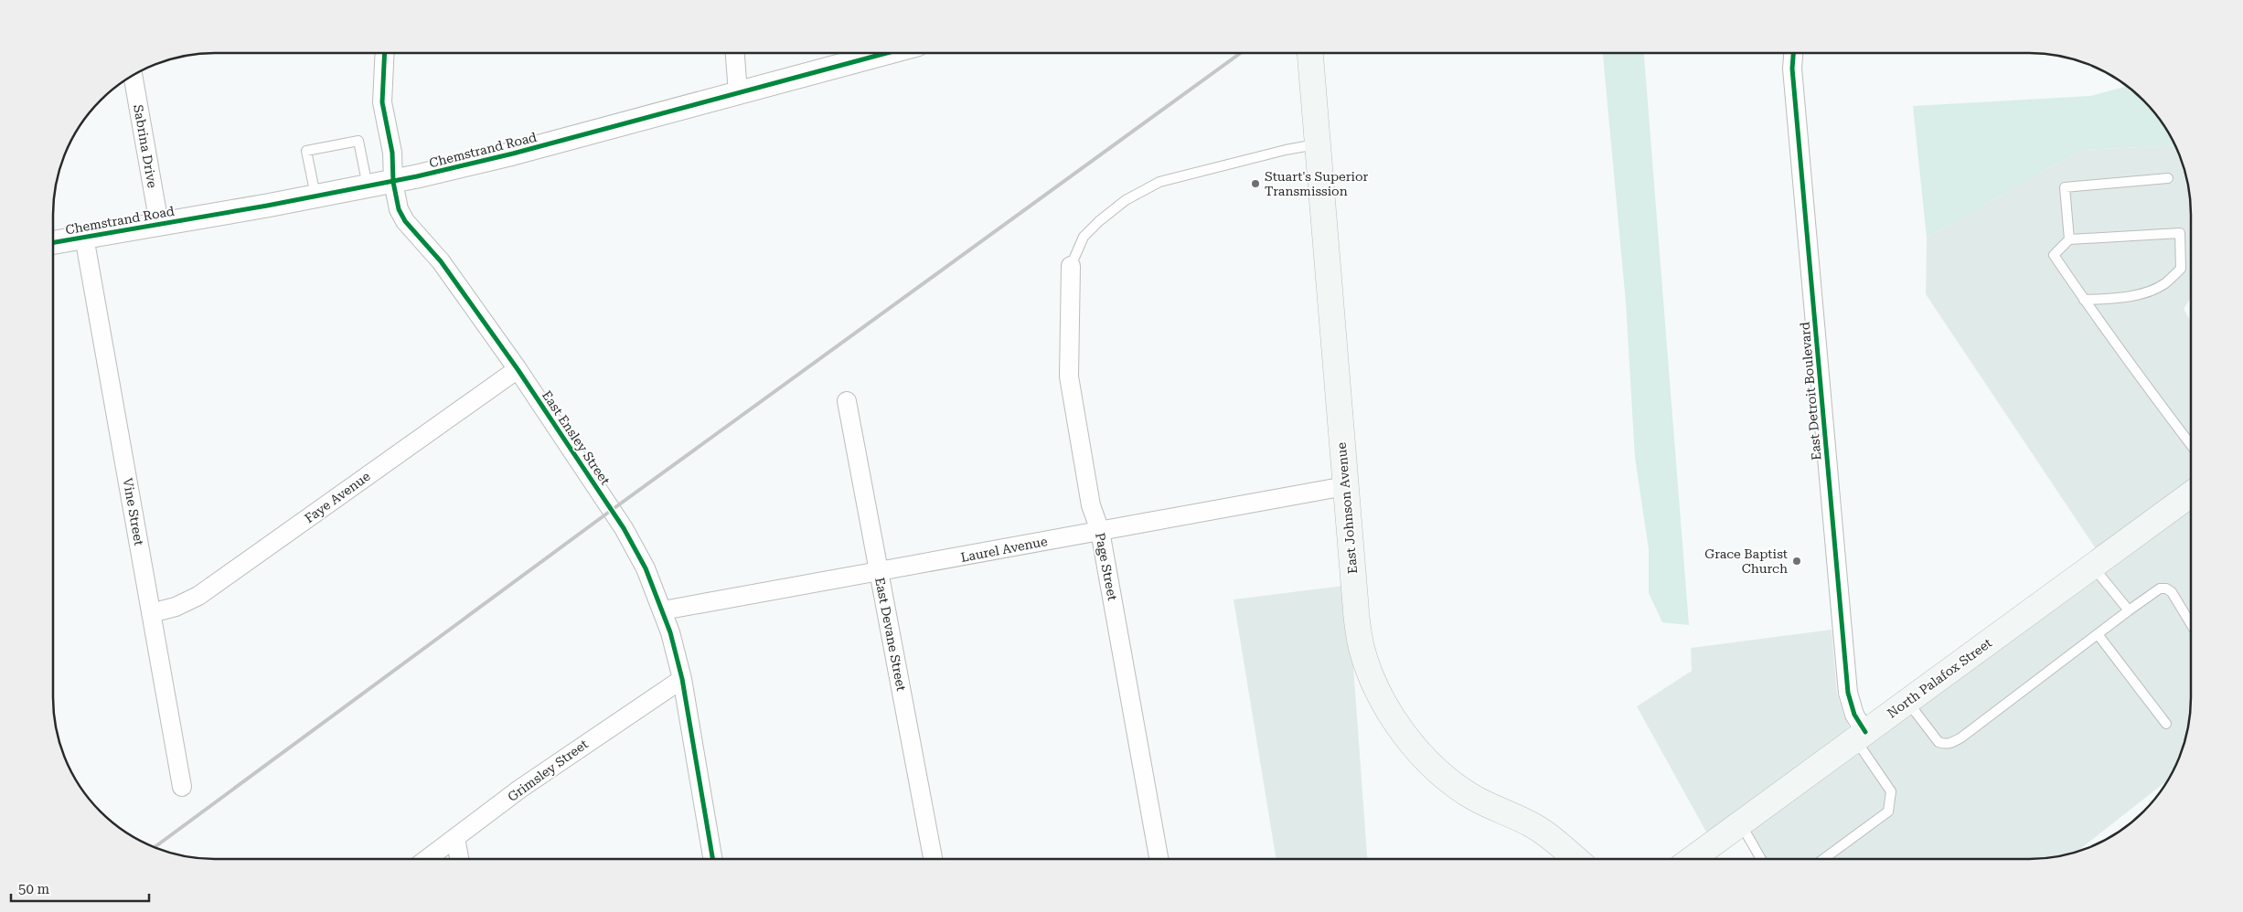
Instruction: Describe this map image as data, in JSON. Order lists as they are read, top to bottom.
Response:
{
  "streets": {
    "main road": ["East Johnson Avenue", "North Palafox Street"],
    "street": [
      "Sabrina Drive",
      "Chemstrand Road",
      "East Detroit Boulevard",
      "East Ensley Street",
      "Faye Avenue",
      "Vine Street",
      "Laurel Avenue",
      "Page Street",
      "East Devane Street",
      "Grimsley Street"
    ]
  },
  "crossings": [
    ["Sabrina Drive", "Chemstrand Road"],
    ["Chemstrand Road", "East Ensley Street"],
    ["Chemstrand Road", "Vine Street"],
    ["East Detroit Boulevard", "North Palafox Street"],
    ["East Ensley Street", "Faye Avenue"],
    ["East Ensley Street", "Laurel Avenue"],
    ["East Ensley Street", "Grimsley Street"],
    ["Faye Avenue", "Vine Street"],
    ["East Johnson Avenue", "Laurel Avenue"],
    ["Laurel Avenue", "Page Street"],
    ["Laurel Avenue", "East Devane Street"]
  ],
  "places": ["Stuart's Superior Transmission", "Grace Baptist Church"],
  "scale_bar": "50 m"
}
